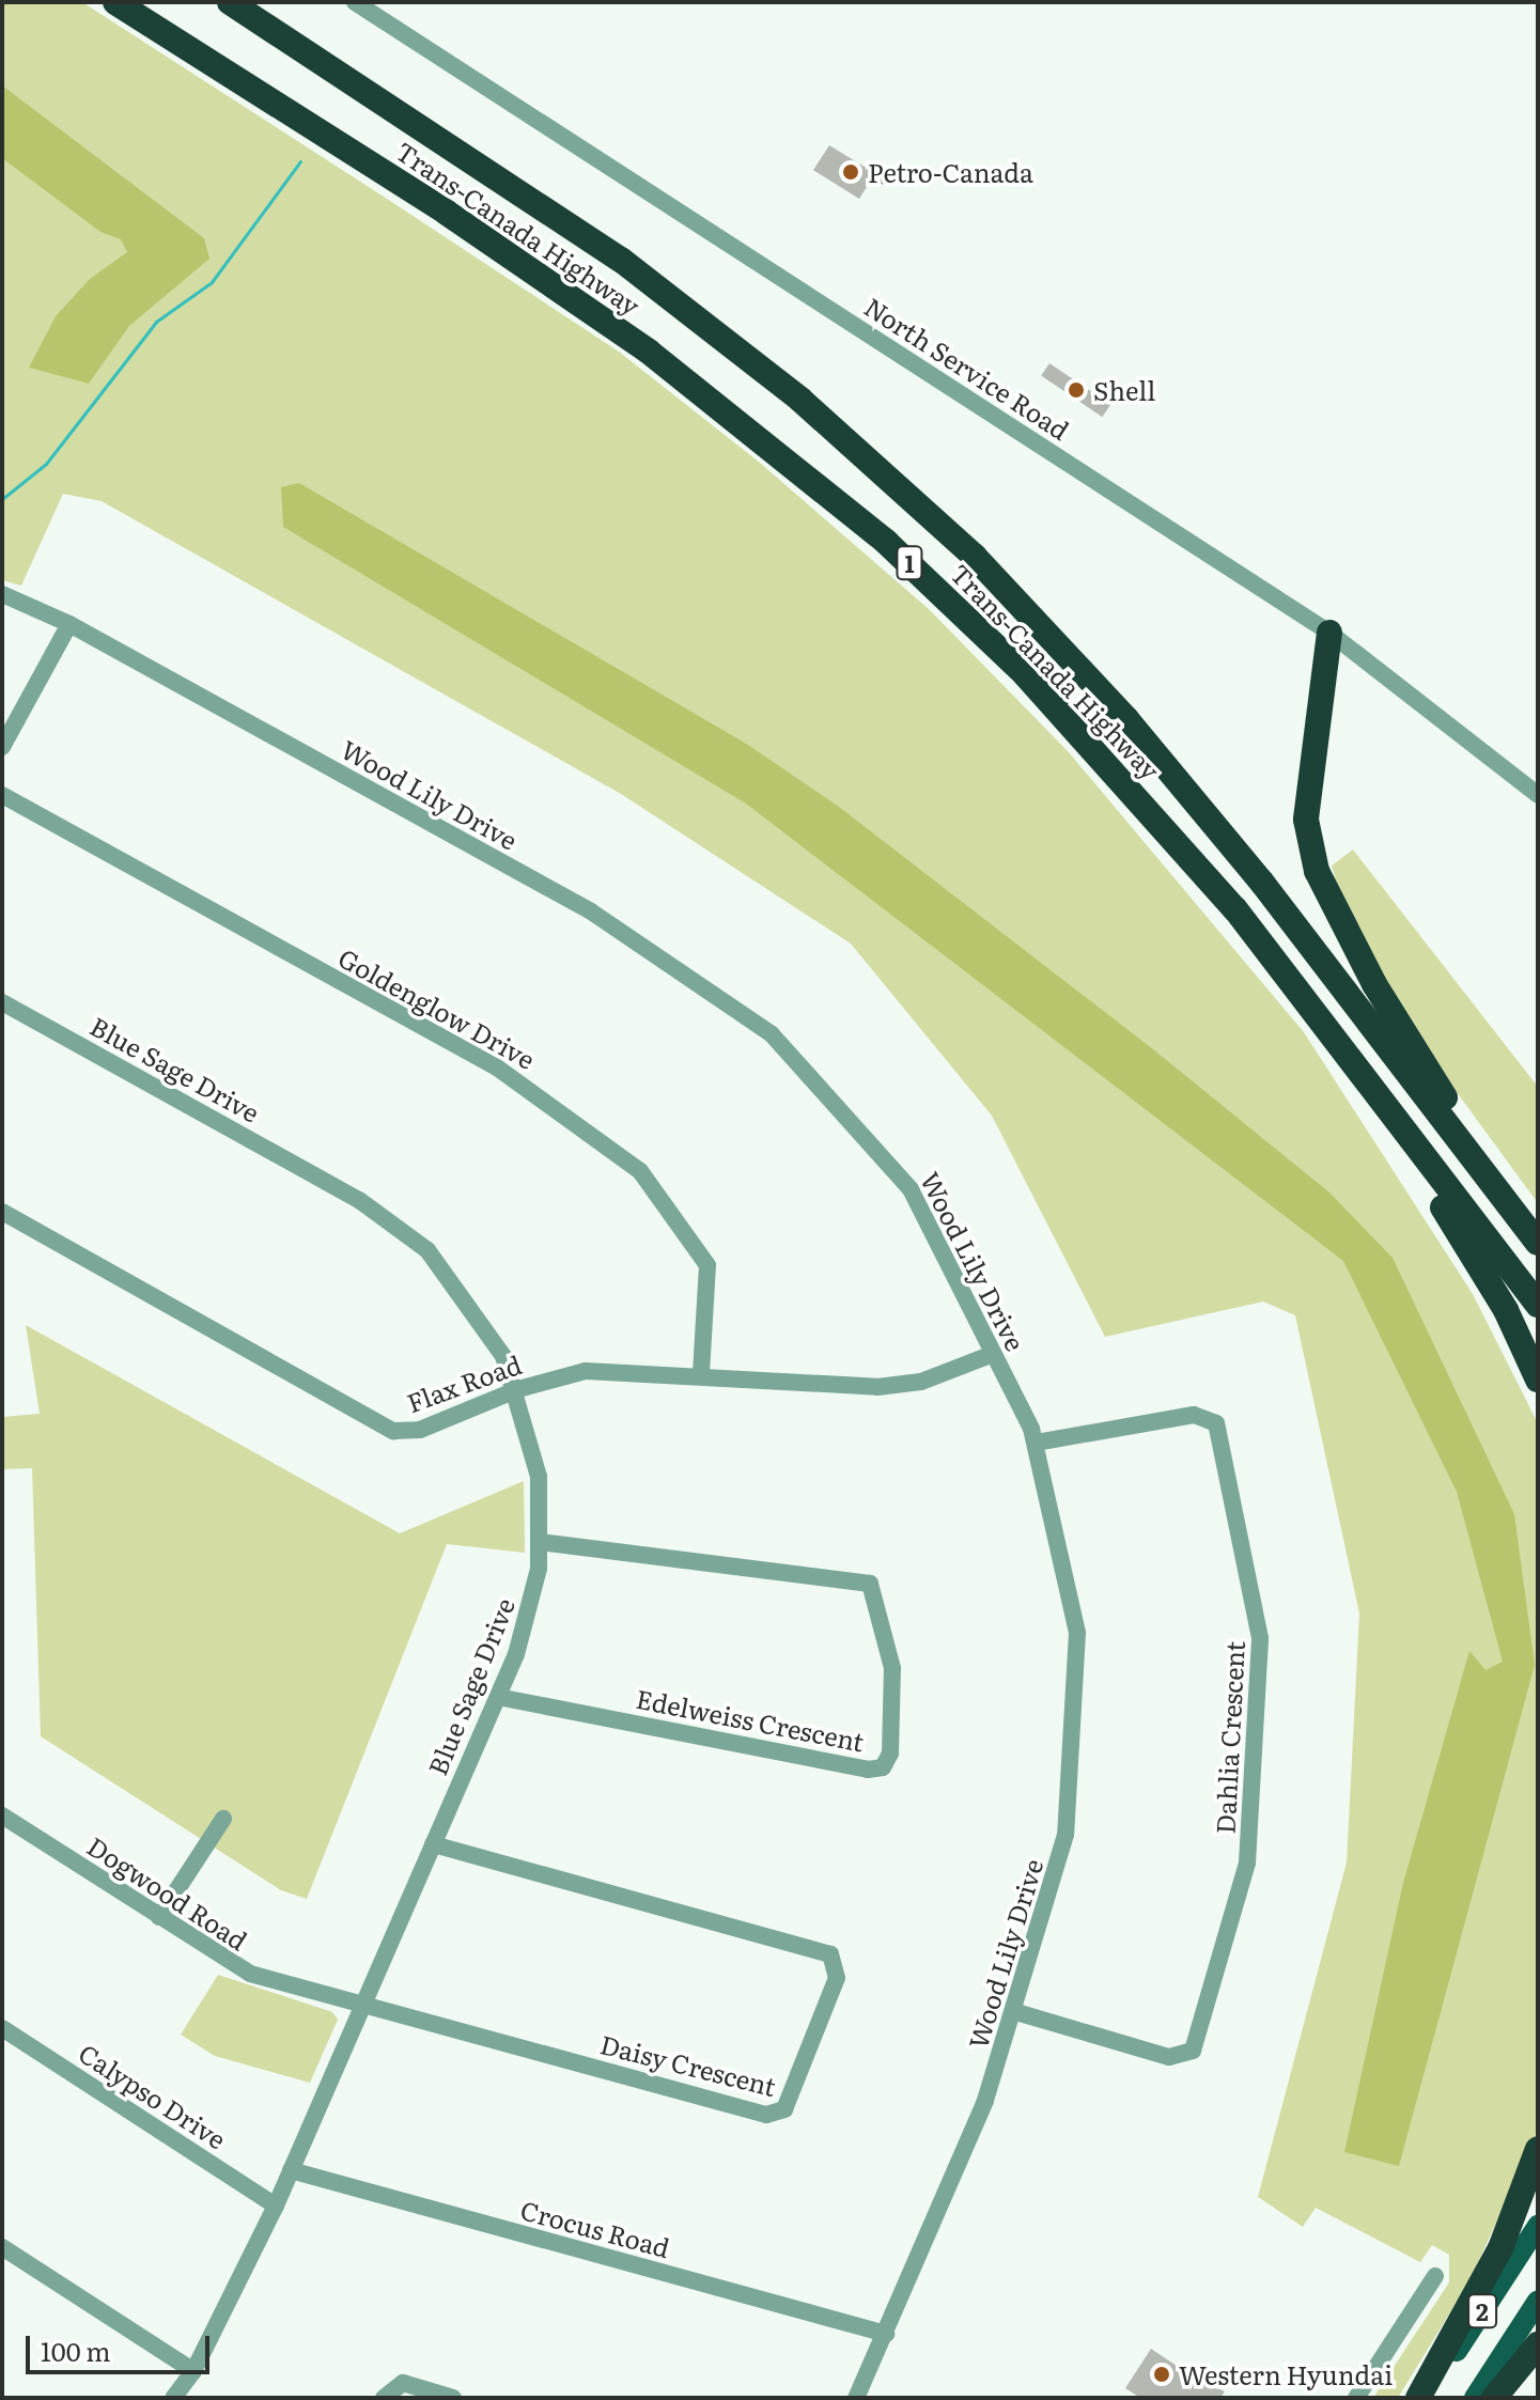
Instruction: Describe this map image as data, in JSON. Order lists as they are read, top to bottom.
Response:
{
  "streets": {
    "highway": ["Trans-Canada Highway", "1"],
    "main road": ["2"],
    "street": [
      "North Service Road",
      "Wood Lily Drive",
      "Goldenglow Drive",
      "Blue Sage Drive",
      "Flax Road",
      "Edelweiss Crescent",
      "Dahlia Crescent",
      "Dogwood Road",
      "Daisy Crescent",
      "Calypso Drive",
      "Crocus Road"
    ]
  },
  "crossings": [
    ["Wood Lily Drive", "Flax Road"],
    ["Wood Lily Drive", "Dahlia Crescent"],
    ["Wood Lily Drive", "Crocus Road"],
    ["Goldenglow Drive", "Flax Road"],
    ["Blue Sage Drive", "Flax Road"],
    ["Blue Sage Drive", "Edelweiss Crescent"],
    ["Blue Sage Drive", "Dogwood Road"],
    ["Blue Sage Drive", "Daisy Crescent"],
    ["Blue Sage Drive", "Calypso Drive"],
    ["Blue Sage Drive", "Crocus Road"],
    ["Dogwood Road", "Daisy Crescent"]
  ],
  "places": ["Petro-Canada", "Shell", "Western Hyundai"],
  "scale_bar": "100 m"
}
